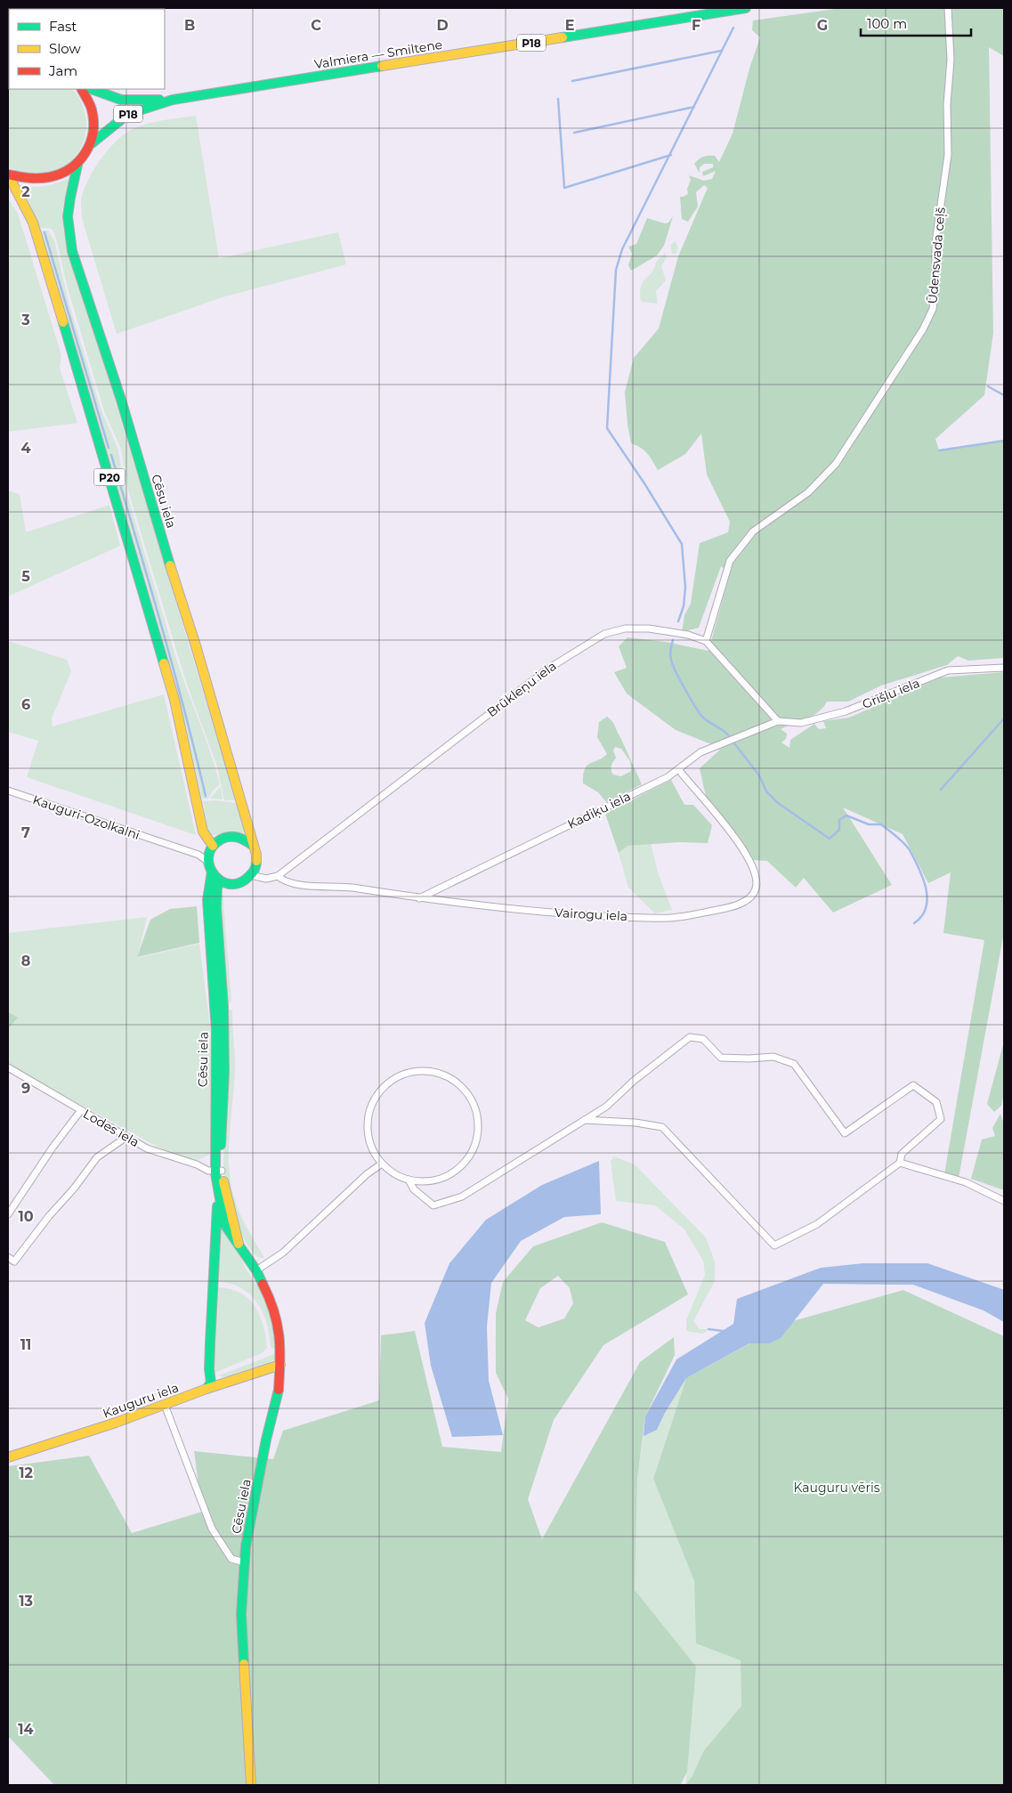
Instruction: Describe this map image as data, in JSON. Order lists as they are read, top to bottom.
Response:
{
  "streets": {
    "main road": [
      "P18",
      "Valmiera — Smiltene",
      "P20",
      "Cēsu iela",
      "Kauguru iela"
    ],
    "street": [
      "Ūdensvada ceļš",
      "Brūkleņu iela",
      "Grīšļu iela",
      "Kadiķu iela",
      "Kauguri-Ozolkalni",
      "Vairogu iela",
      "Lodes iela"
    ]
  },
  "crossings": [
    ["P18", "Valmiera — Smiltene"],
    ["P18", "P20"],
    ["P18", "Cēsu iela"],
    ["Ūdensvada ceļš", "Brūkleņu iela"],
    ["P20", "Cēsu iela"],
    ["Cēsu iela", "Lodes iela"],
    ["Cēsu iela", "Kauguru iela"],
    ["Brūkleņu iela", "Vairogu iela"],
    ["Grīšļu iela", "Kadiķu iela"],
    ["Kadiķu iela", "Vairogu iela"]
  ],
  "parks": ["Kauguru vēris"],
  "legend": ["Fast", "Slow", "Jam"],
  "scale_bar": "100 m",
  "grid": {
    "columns": [
      "B",
      "C",
      "D",
      "E",
      "F",
      "G"
    ],
    "rows": [
      "2",
      "3",
      "4",
      "5",
      "6",
      "7",
      "8",
      "9",
      "10",
      "11",
      "12",
      "13",
      "14"
    ]
  }
}
